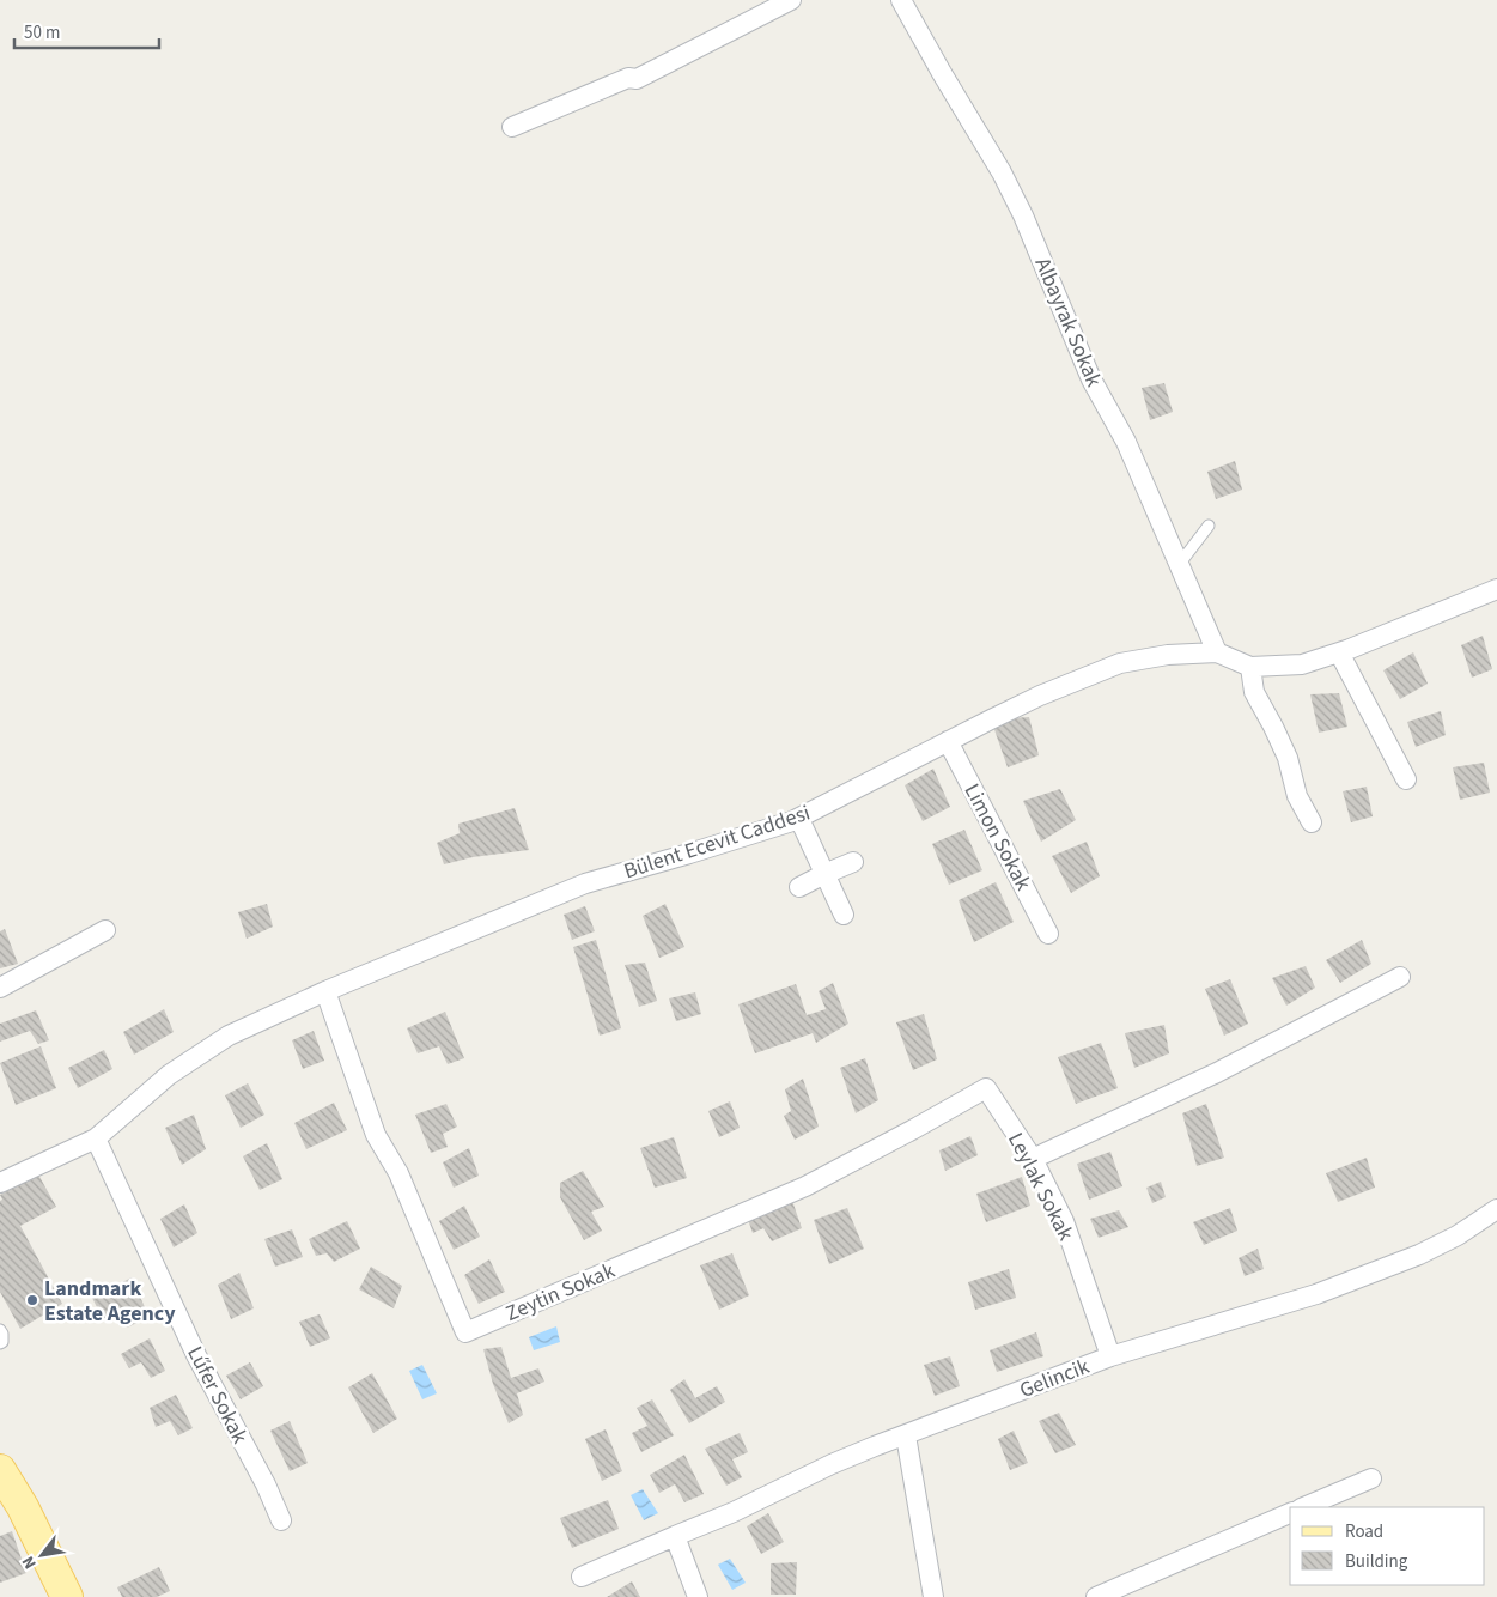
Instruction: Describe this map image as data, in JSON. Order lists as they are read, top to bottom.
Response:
{
  "streets": {
    "street": [
      "Albayrak Sokak",
      "Limon Sokak",
      "Bülent Ecevit Caddesi",
      "Leylak Sokak",
      "Zeytin Sokak",
      "Gelincik",
      "Lűfer Sokak"
    ]
  },
  "crossings": [
    ["Albayrak Sokak", "Bülent Ecevit Caddesi"],
    ["Limon Sokak", "Bülent Ecevit Caddesi"],
    ["Bülent Ecevit Caddesi", "Zeytin Sokak"],
    ["Bülent Ecevit Caddesi", "Lűfer Sokak"],
    ["Leylak Sokak", "Zeytin Sokak"],
    ["Leylak Sokak", "Gelincik"]
  ],
  "places": ["Landmark Estate Agency"],
  "legend": ["Road", "Building"],
  "scale_bar": "50 m",
  "north": "bottom left"
}
